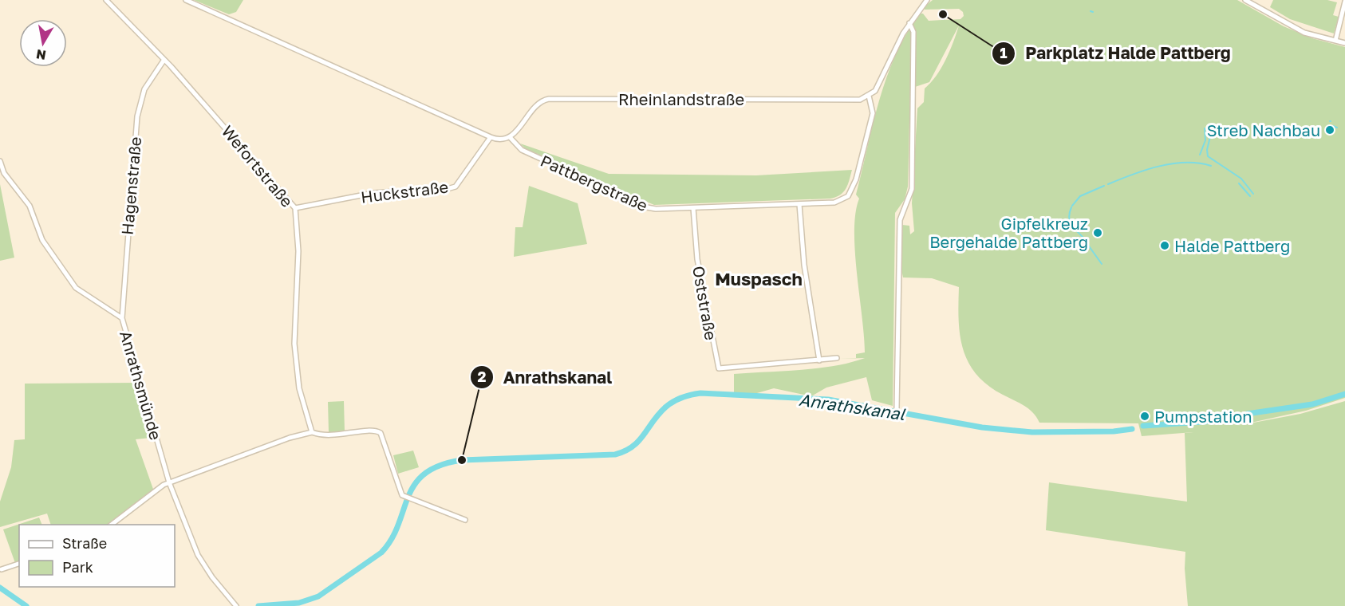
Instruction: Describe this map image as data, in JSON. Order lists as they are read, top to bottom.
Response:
{
  "streets": {
    "street": [
      "Rheinlandstraße",
      "Wefortstraße",
      "Pattbergstraße",
      "Hagenstraße",
      "Huckstraße",
      "Oststraße",
      "Anrathsmünde"
    ]
  },
  "crossings": [
    ["Rheinlandstraße", "Pattbergstraße"],
    ["Wefortstraße", "Hagenstraße"],
    ["Wefortstraße", "Huckstraße"],
    ["Pattbergstraße", "Oststraße"],
    ["Hagenstraße", "Anrathsmünde"]
  ],
  "districts": ["Muspasch"],
  "water": ["Anrathskanal"],
  "places": [
    "Parkplatz Halde Pattberg",
    "Streb Nachbau",
    "Gipfelkreuz Bergehalde Pattberg",
    "Halde Pattberg",
    "Pumpstation",
    "Anrathskanal"
  ],
  "legend": ["Straße", "Park"],
  "north": "bottom"
}
